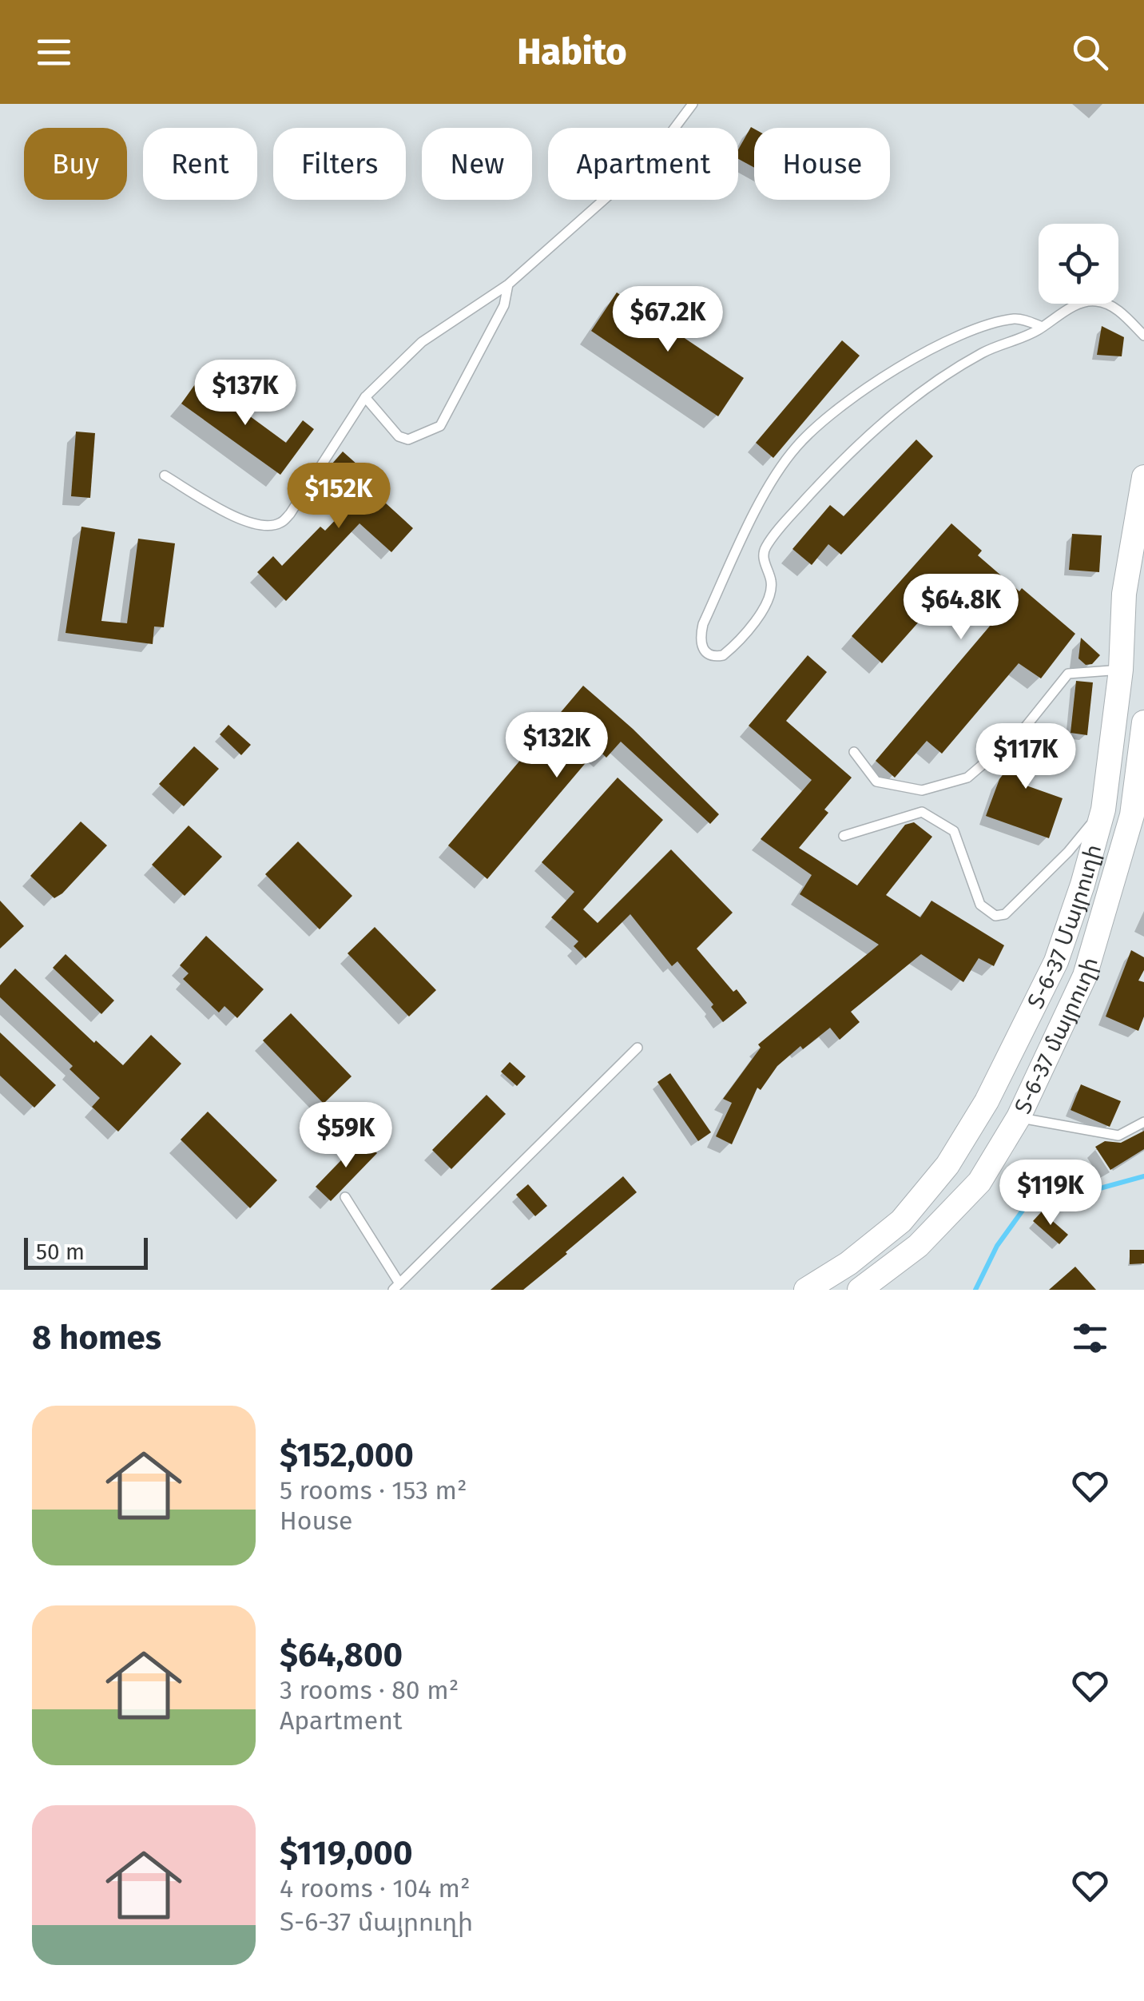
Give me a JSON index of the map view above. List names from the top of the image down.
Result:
{
  "streets": {
    "main road": ["Տ-6-37 Մայրուղի", "Տ-6-37 մայրուղի"]
  },
  "scale_bar": "50 m",
  "page": {
    "header": "Habito",
    "chip": [
      "Buy",
      "Rent",
      "Filters",
      "New",
      "Apartment",
      "House"
    ],
    "price": [
      "$67.2K",
      "$137K",
      "$152K",
      "$64.8K",
      "$132K",
      "$117K",
      "$59K",
      "$119K"
    ],
    "scale": "50 m",
    "heading": "8 homes",
    "list": [
      {
        "name": "$152,000",
        "note": "5 rooms · 153 m² · House"
      },
      {
        "name": "$64,800",
        "note": "3 rooms · 80 m² · Apartment"
      },
      {
        "name": "$119,000",
        "note": "4 rooms · 104 m² · Տ-6-37 մայրուղի"
      }
    ]
  }
}
